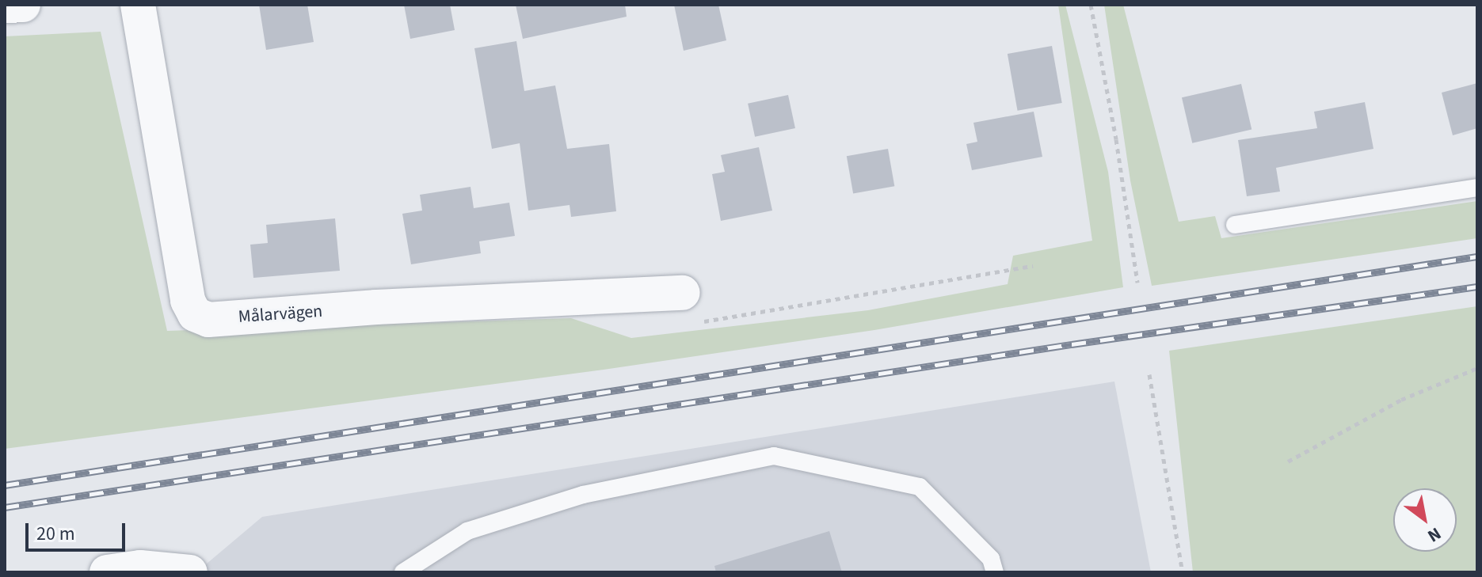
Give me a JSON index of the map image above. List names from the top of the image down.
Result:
{
  "streets": {
    "street": ["Målarvägen"]
  },
  "scale_bar": "20 m",
  "north": "bottom right"
}
